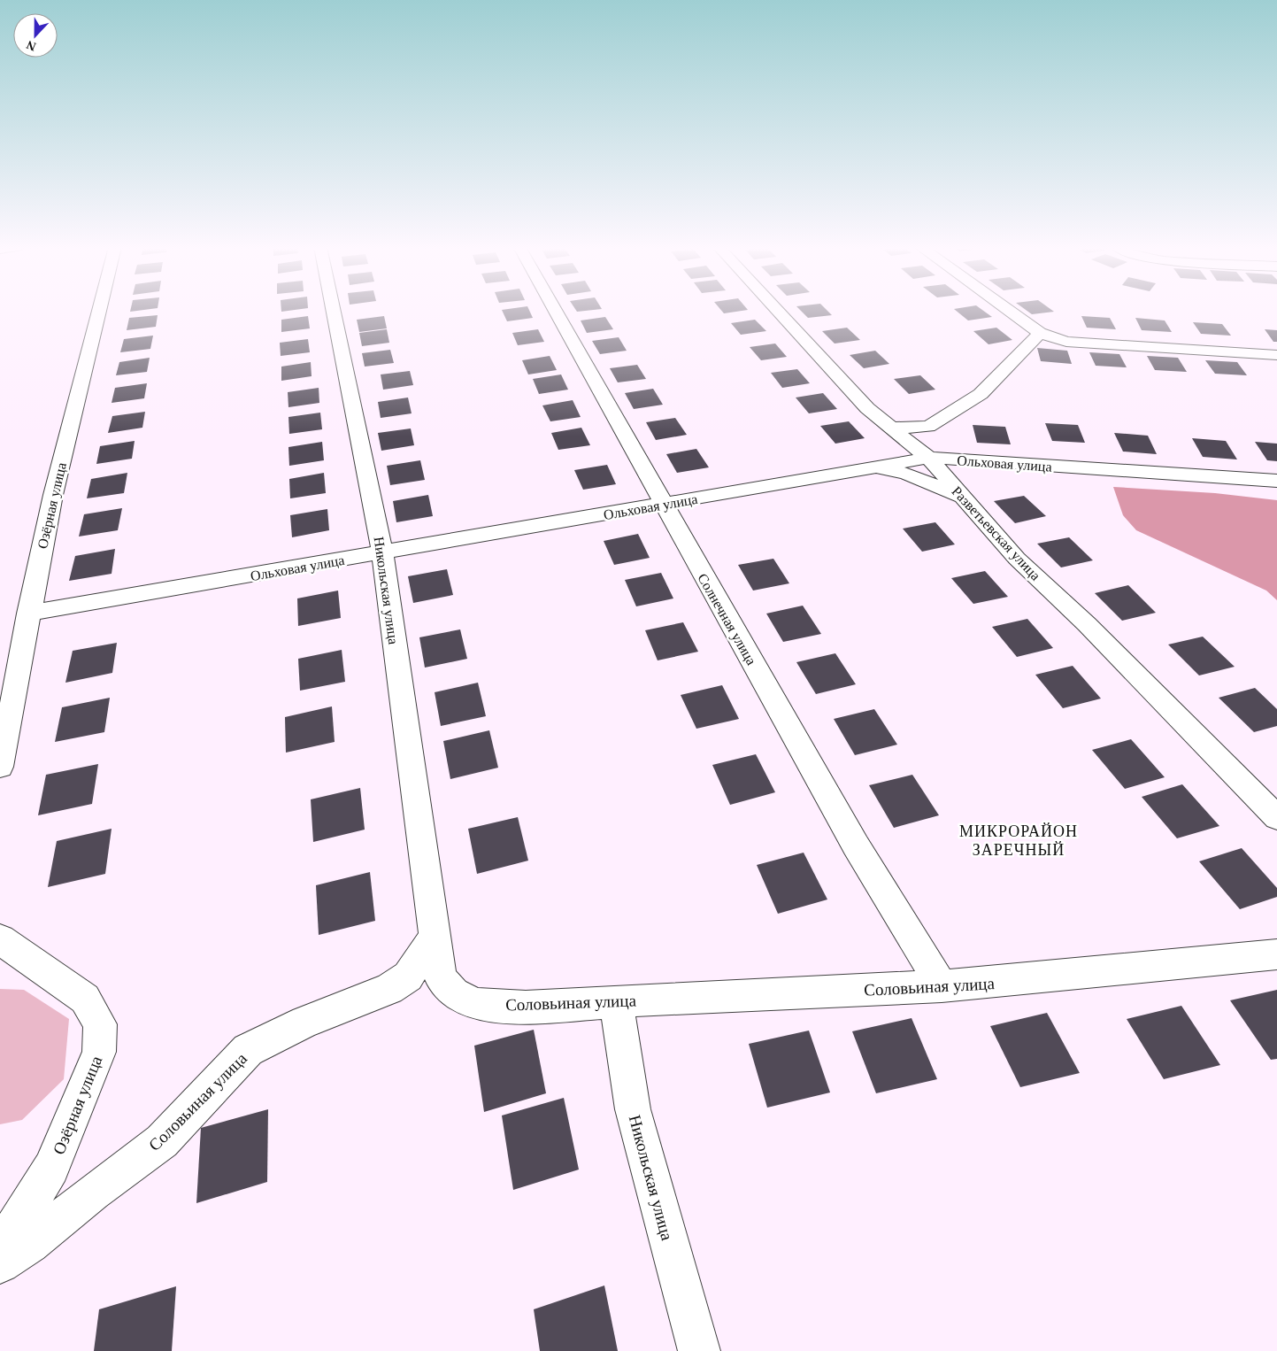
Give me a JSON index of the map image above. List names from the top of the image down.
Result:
{
  "streets": {
    "street": [
      "Ольховая улица",
      "Озёрная улица",
      "Разветьевская улица",
      "Никольская улица",
      "Солнечная улица",
      "Соловьиная улица"
    ]
  },
  "crossings": [
    ["Ольховая улица", "Озёрная улица"],
    ["Ольховая улица", "Разветьевская улица"],
    ["Ольховая улица", "Никольская улица"],
    ["Ольховая улица", "Солнечная улица"],
    ["Никольская улица", "Соловьиная улица"],
    ["Солнечная улица", "Соловьиная улица"]
  ],
  "districts": ["МИКРОРАЙОН ЗАРЕЧНЫЙ"],
  "north": "bottom"
}
